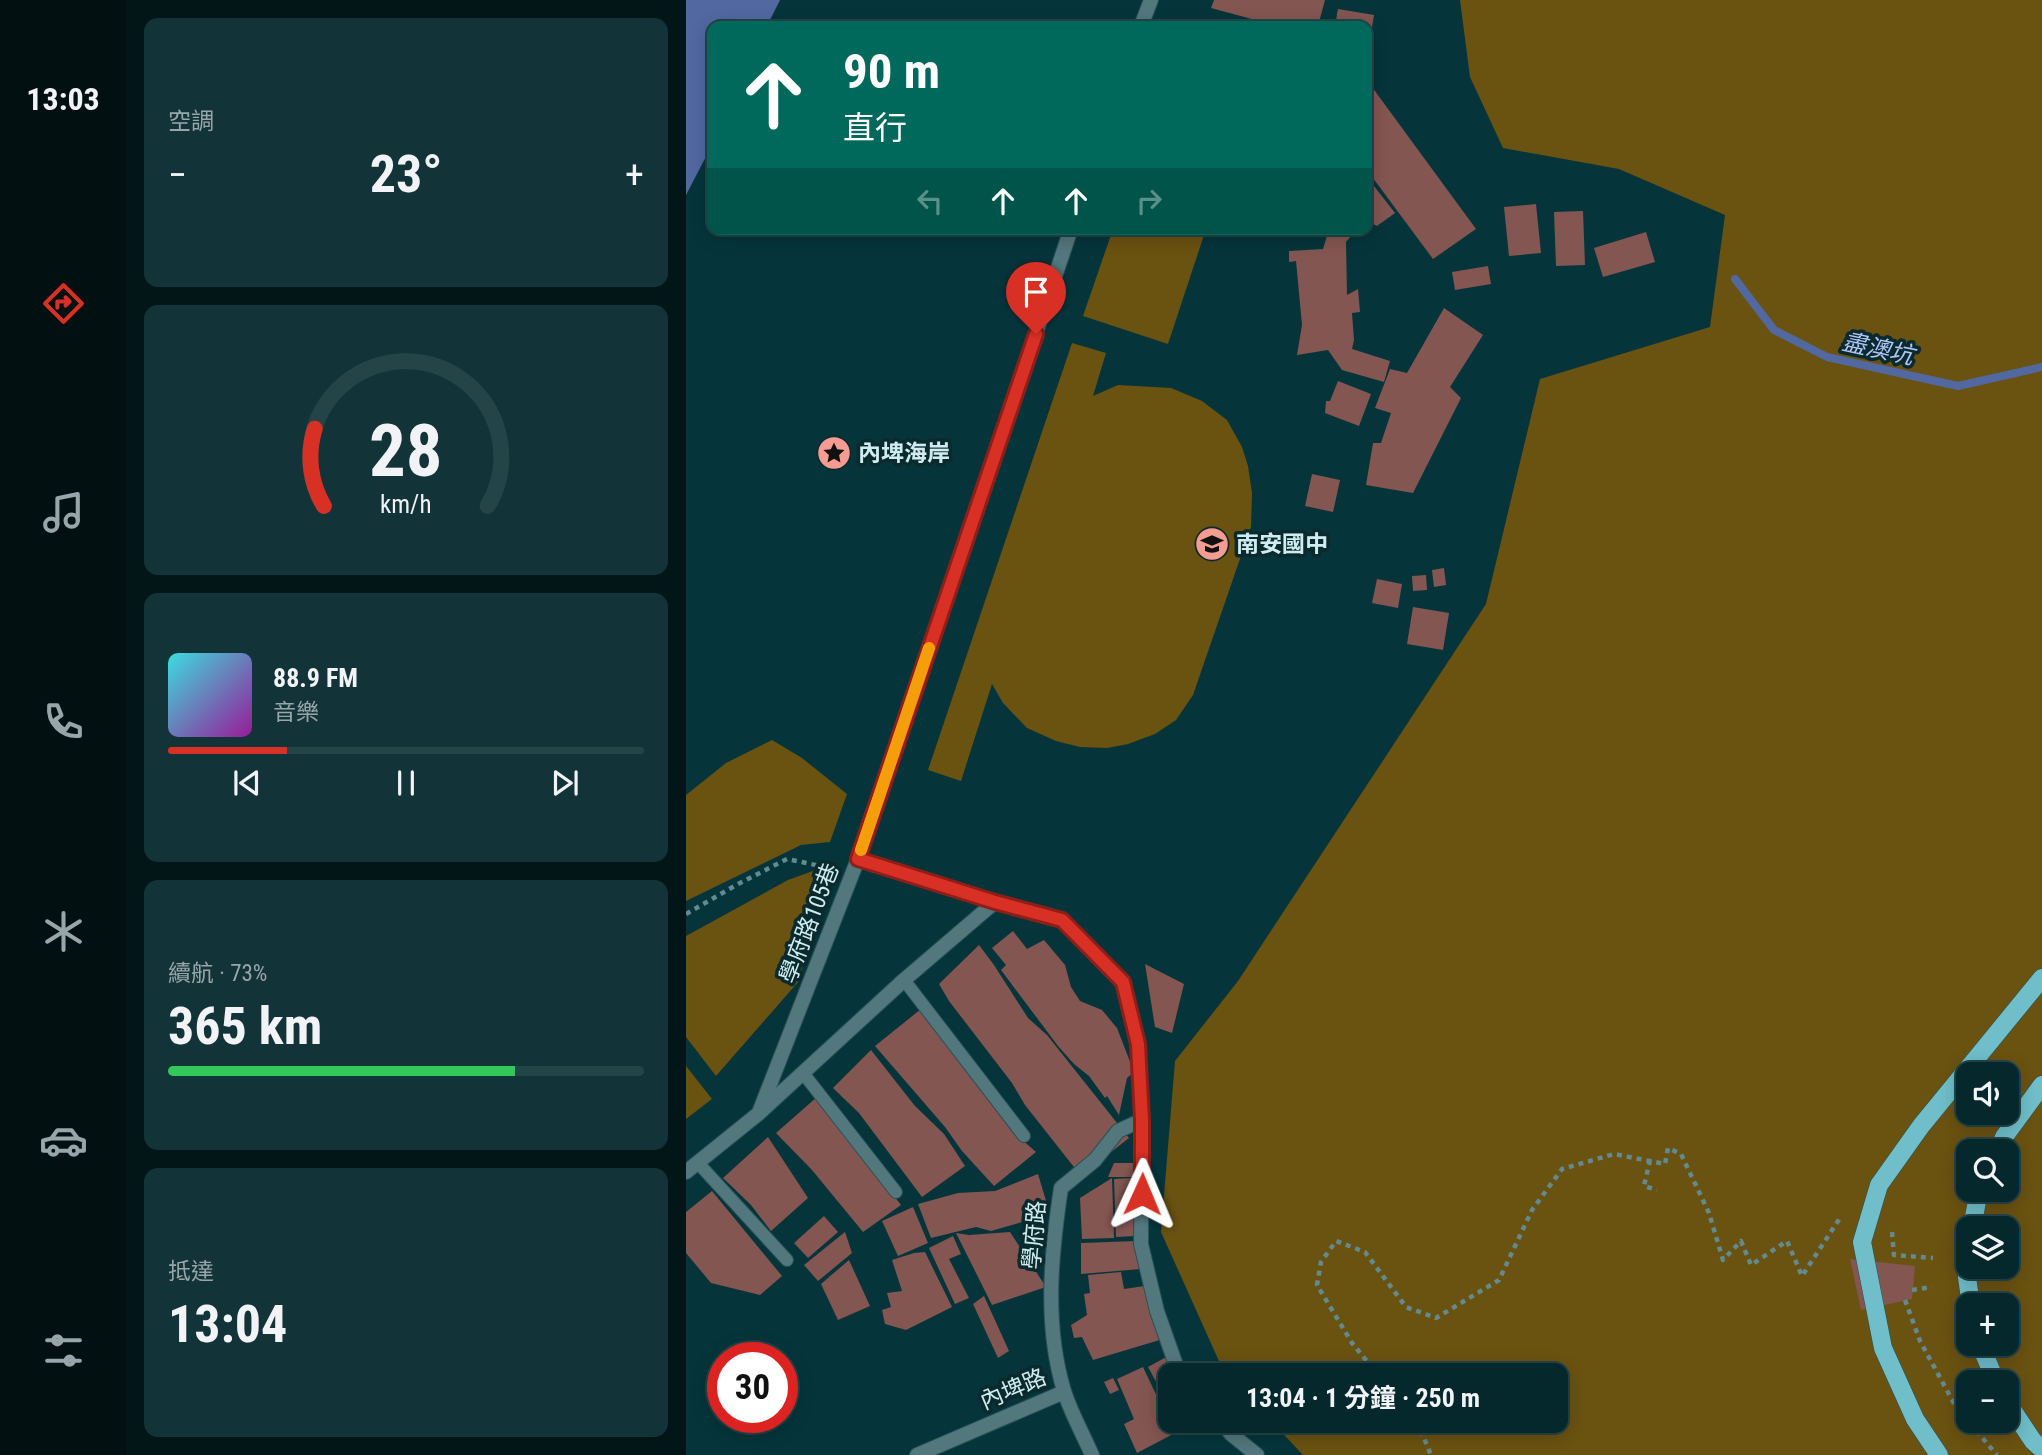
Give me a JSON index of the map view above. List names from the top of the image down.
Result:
{
  "streets": {
    "street": ["學府路105巷", "學府路", "內埤路"]
  },
  "crossings": [
    ["學府路", "內埤路"]
  ],
  "water": ["盡澳坑"],
  "places": {
    "place": ["內埤海岸"],
    "school or university": ["南安國中"]
  },
  "page": {
    "tabs": "13:03",
    "tile": [
      "空調",
      ["續航 · 73%", "365 km"],
      ["抵達", "13:04"]
    ],
    "turn": ["90 m", "直行"],
    "heat": ["−", "23°", "+"],
    "song": ["88.9 FM", "音樂"],
    "map_buttons": ["+", "−"],
    "limit": "30",
    "trip": "13:04 · 1 分鐘 · 250 m",
    "gauge": ["28", "km/h"]
  }
}
